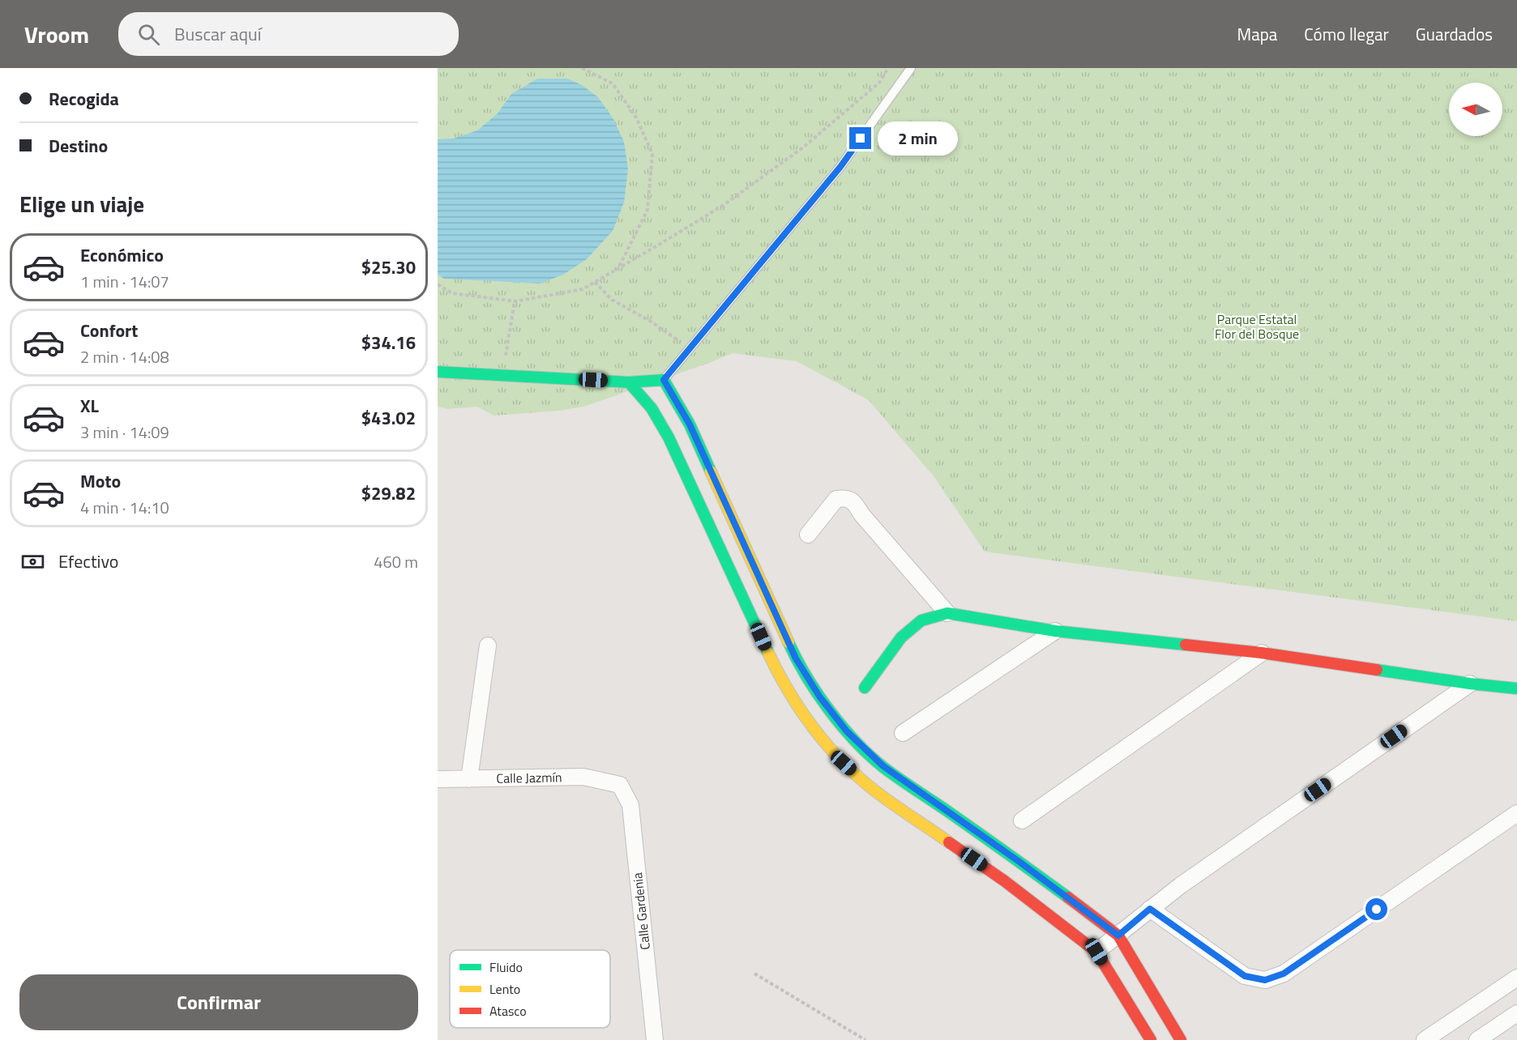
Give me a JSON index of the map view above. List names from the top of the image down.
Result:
{
  "streets": {
    "street": ["Calle Jazmín", "Calle Gardenia"]
  },
  "crossings": [
    ["Calle Jazmín", "Calle Gardenia"]
  ],
  "parks": ["Parque Estatal Flor del Bosque"],
  "legend": ["Fluido", "Lento", "Atasco"],
  "north": "left",
  "page": {
    "header": "Vroom",
    "search": "Buscar aquí",
    "nav": ["Mapa", "Cómo llegar", "Guardados"],
    "banner": ["Recogida", "Destino"],
    "bubble": "2 min",
    "heading": "Elige un viaje",
    "list": [
      {
        "name": "Económico",
        "note": "1 min · 14:07",
        "value": "$25.30"
      },
      {
        "name": "Confort",
        "note": "2 min · 14:08",
        "value": "$34.16"
      },
      {
        "name": "XL",
        "note": "3 min · 14:09",
        "value": "$43.02"
      },
      {
        "name": "Moto",
        "note": "4 min · 14:10",
        "value": "$29.82"
      }
    ],
    "pay": ["Efectivo", "460 m"],
    "buttons": "Confirmar"
  }
}
